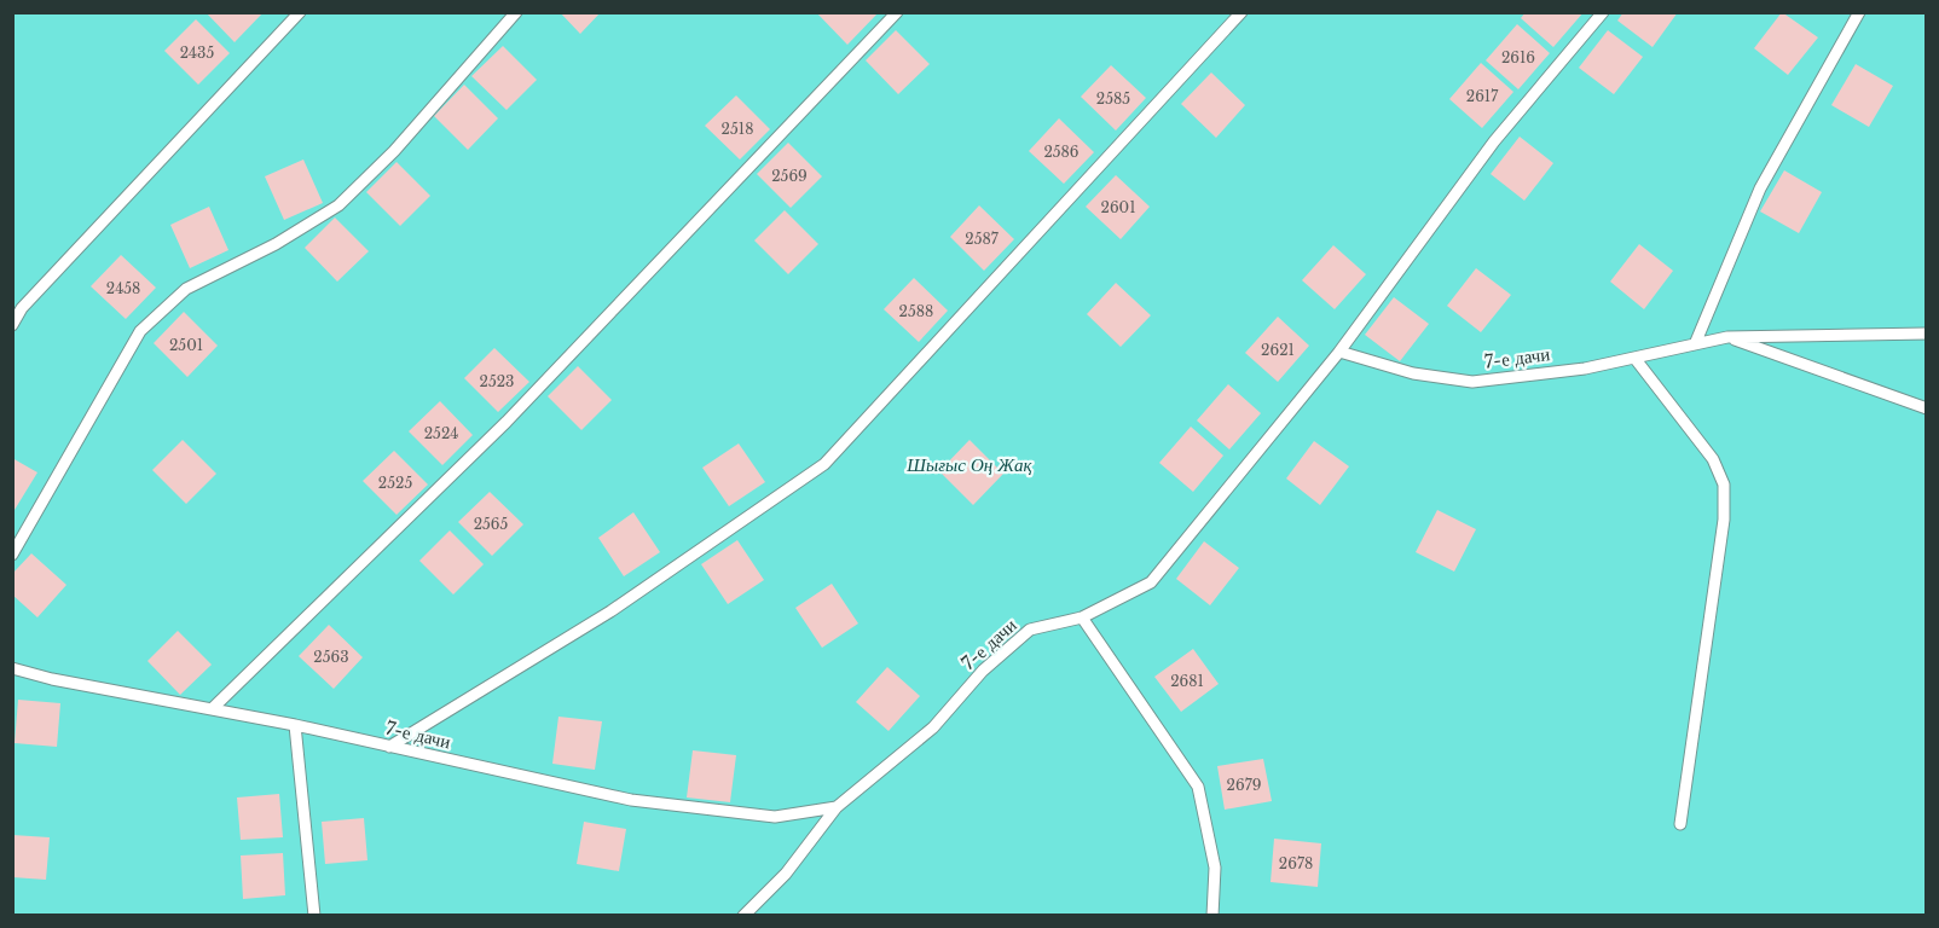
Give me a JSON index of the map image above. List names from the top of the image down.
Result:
{
  "streets": {
    "lane": ["7-е дачи"]
  },
  "parks": ["Шығыс Оң Жақ"],
  "house_numbers": [
    "2435",
    "2616",
    "2617",
    "2585",
    "2518",
    "2586",
    "2569",
    "2601",
    "2587",
    "2458",
    "2588",
    "2501",
    "2621",
    "2523",
    "2524",
    "2525",
    "2565",
    "2563",
    "2681",
    "2679",
    "2678"
  ]
}
